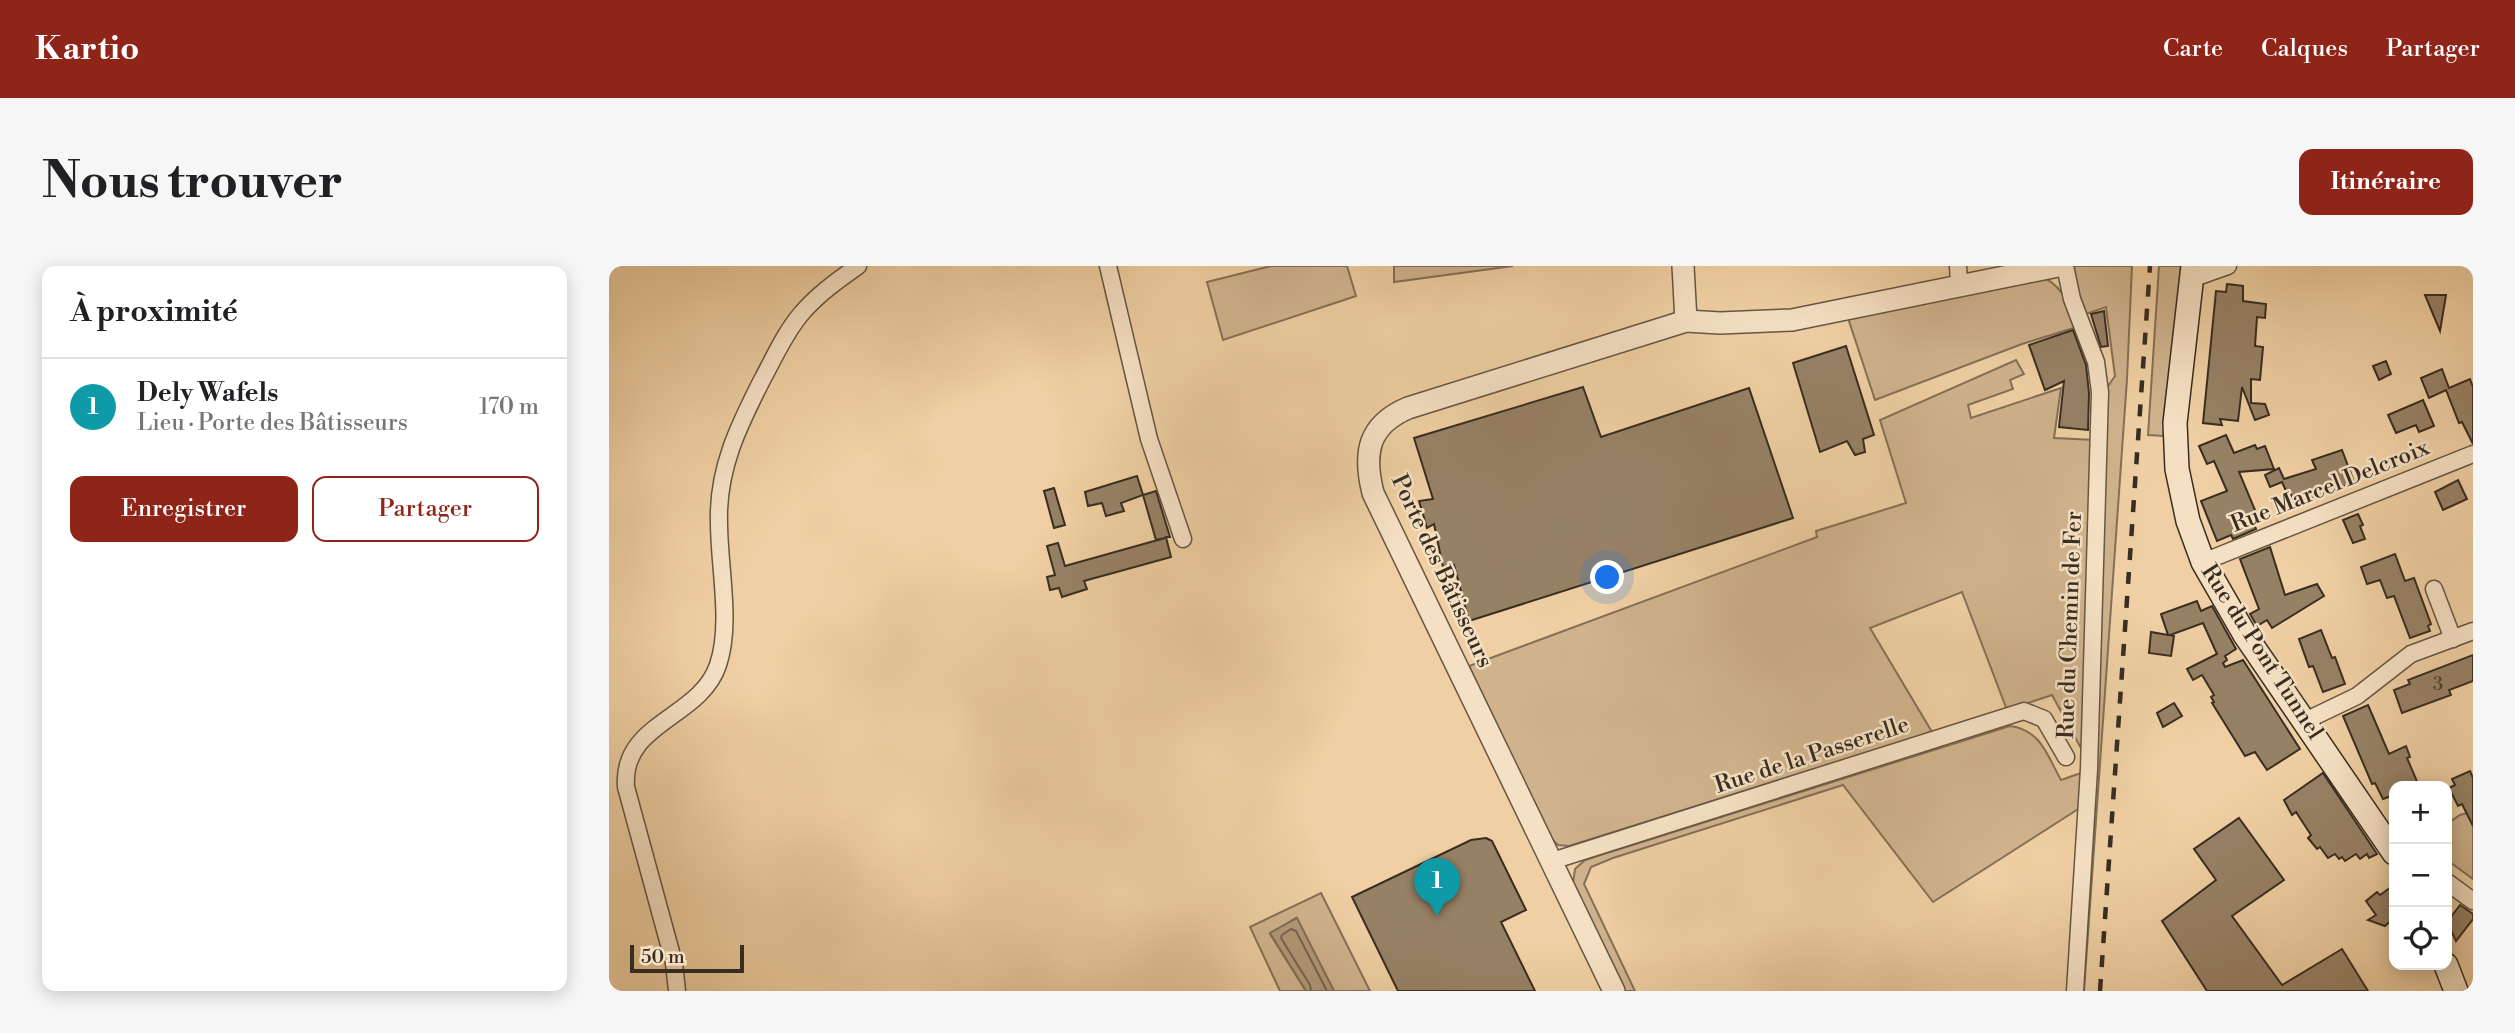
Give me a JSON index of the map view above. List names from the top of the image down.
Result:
{
  "streets": {
    "main road": ["Rue du Pont Tunnel"],
    "street": [
      "Rue Marcel Delcroix",
      "Porte des Bâtisseurs",
      "Rue du Chemin de Fer",
      "Rue de la Passerelle"
    ]
  },
  "crossings": [
    ["Rue Marcel Delcroix", "Rue du Pont Tunnel"],
    ["Porte des Bâtisseurs", "Rue de la Passerelle"]
  ],
  "house_numbers": ["3"],
  "scale_bar": "50 m",
  "page": {
    "header": "Kartio",
    "nav": ["Carte", "Calques", "Partager"],
    "buttons": [
      "Itinéraire",
      ["Enregistrer", "Partager"]
    ],
    "title": "Nous trouver",
    "heading": "À proximité",
    "list": [
      {
        "mark": "1",
        "name": "Dely Wafels",
        "note": "Lieu · Porte des Bâtisseurs",
        "value": "170 m"
      }
    ],
    "map_buttons": ["+", "−"],
    "pins": "1",
    "scale": "50 m"
  }
}
